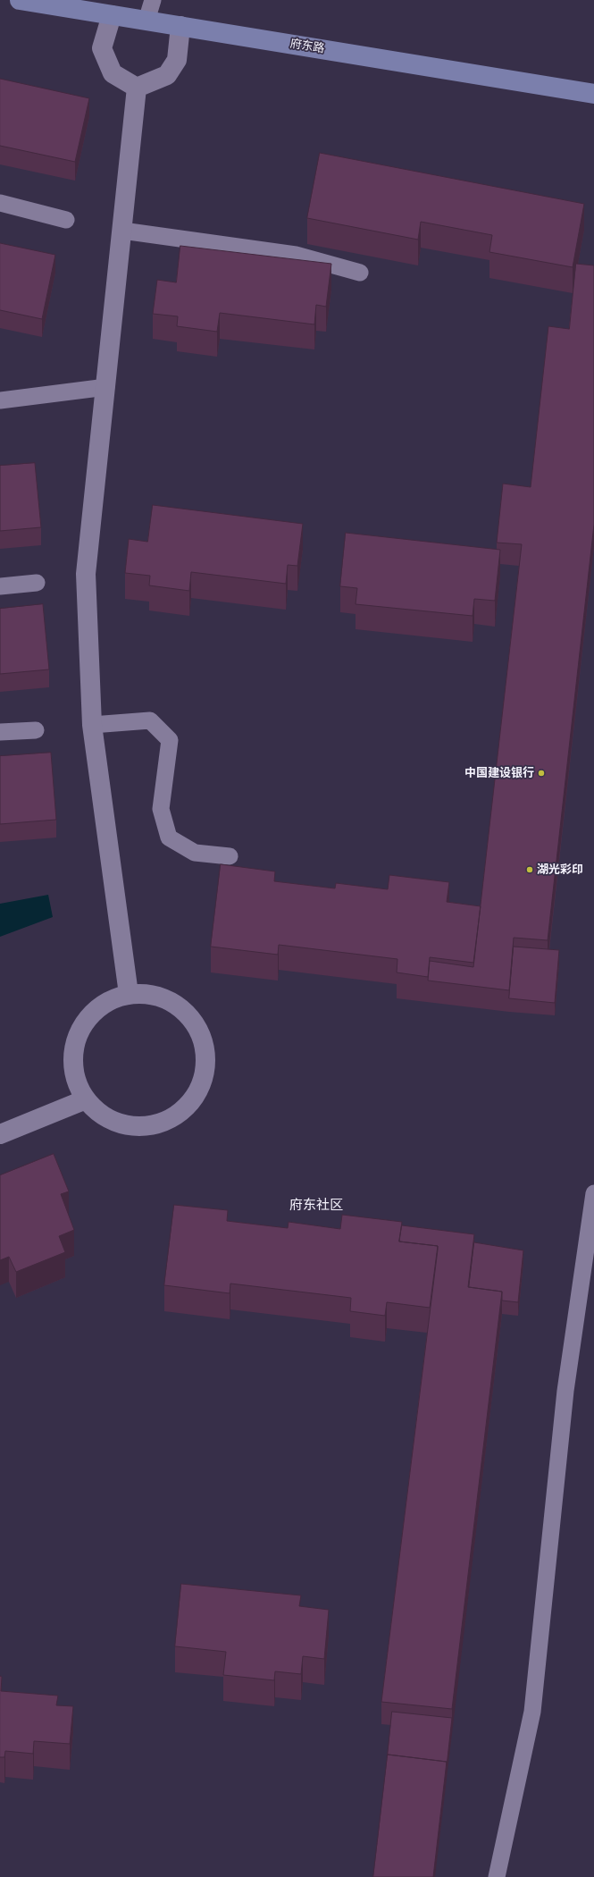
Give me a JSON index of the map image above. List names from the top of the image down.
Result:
{
  "streets": {
    "street": ["府东路"]
  },
  "districts": ["府东社区"],
  "places": ["中国建设银行", "湖光彩印"]
}
